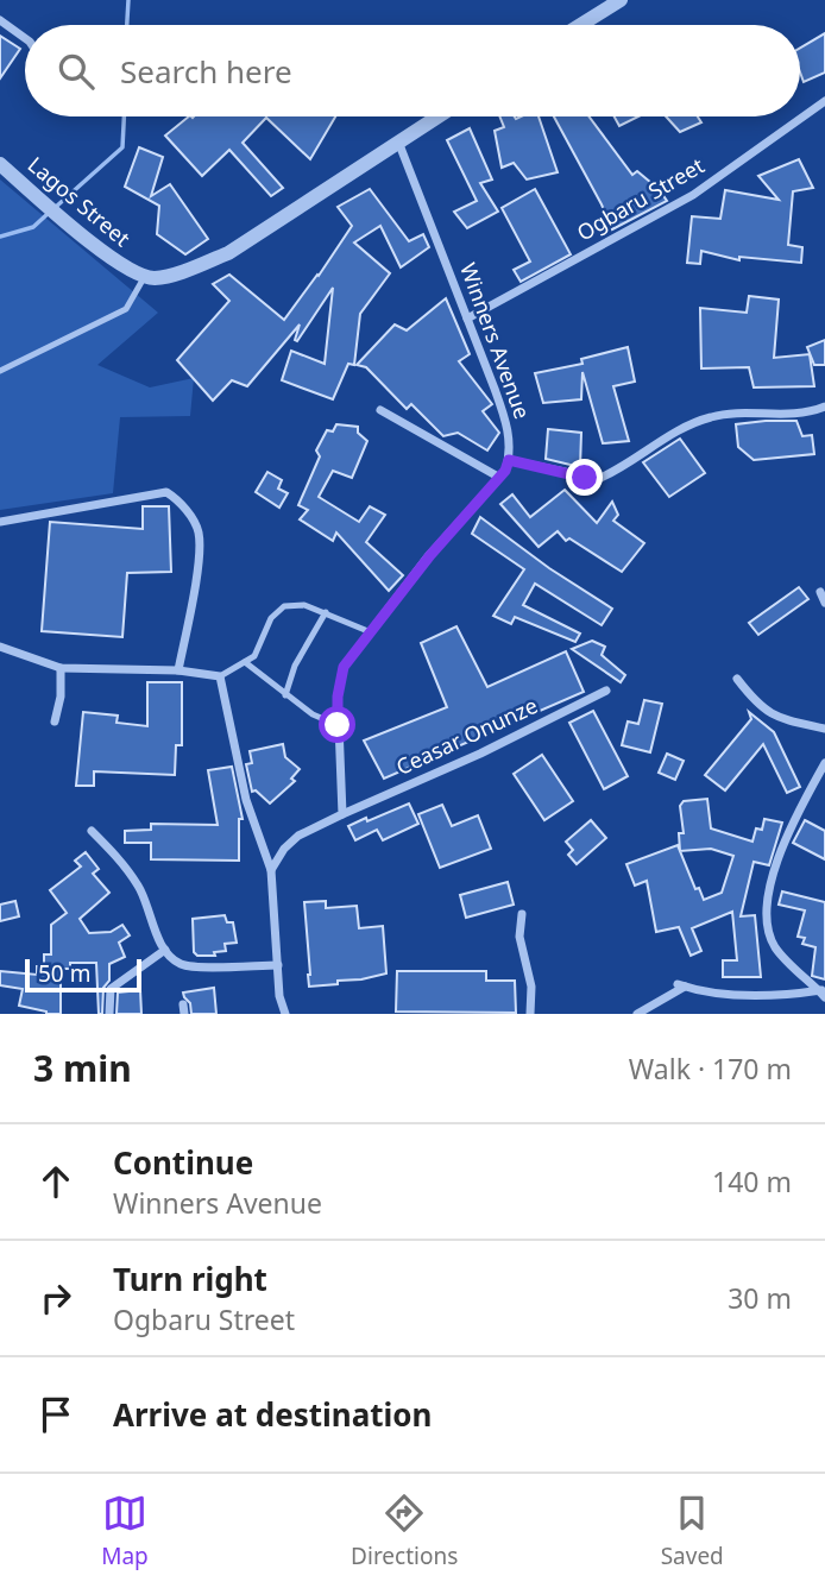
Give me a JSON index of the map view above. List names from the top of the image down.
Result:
{
  "streets": {
    "street": [
      "Ogbaru Street",
      "Lagos Street",
      "Winners Avenue",
      "Ceasar Onunze"
    ]
  },
  "crossings": [
    ["Ogbaru Street", "Winners Avenue"]
  ],
  "scale_bar": "50 m",
  "page": {
    "search": "Search here",
    "scale": "50 m",
    "heading": ["3 min", "Walk · 170 m"],
    "list": [
      ["Continue", "Winners Avenue", "140 m"],
      ["Turn right", "Ogbaru Street", "30 m"],
      "Arrive at destination"
    ],
    "nav": ["Map", "Directions", "Saved"]
  }
}
